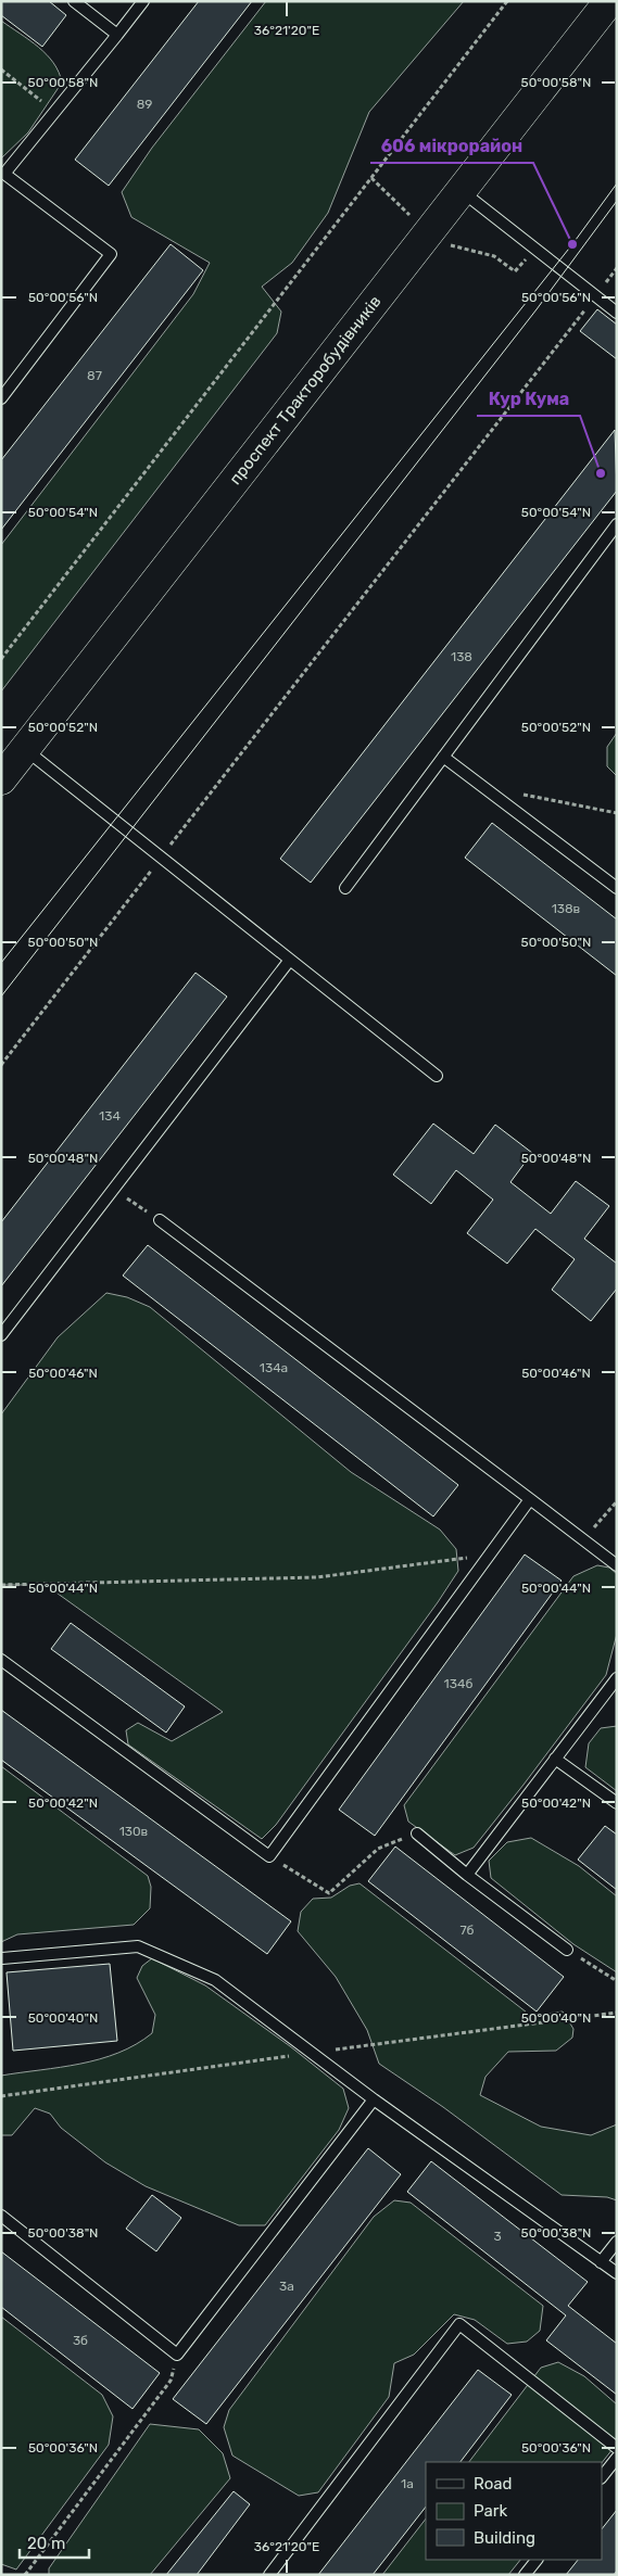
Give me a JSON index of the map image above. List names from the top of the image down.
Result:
{
  "streets": {
    "main road": ["проспект Тракторобудівників"]
  },
  "places": ["606 мікрорайон", "Кур Кума"],
  "house_numbers": [
    "89",
    "87",
    "138",
    "138в",
    "134",
    "134а",
    "134б",
    "130в",
    "7б",
    "3",
    "3а",
    "3б",
    "1а"
  ],
  "legend": ["Road", "Park", "Building"],
  "scale_bar": "20 m",
  "coordinates": [
    "36°21'20\"E",
    "50°00'58\"N",
    "50°00'56\"N",
    "50°00'54\"N",
    "50°00'52\"N",
    "50°00'50\"N",
    "50°00'48\"N",
    "50°00'46\"N",
    "50°00'44\"N",
    "50°00'42\"N",
    "50°00'40\"N",
    "50°00'38\"N",
    "50°00'36\"N"
  ]
}
